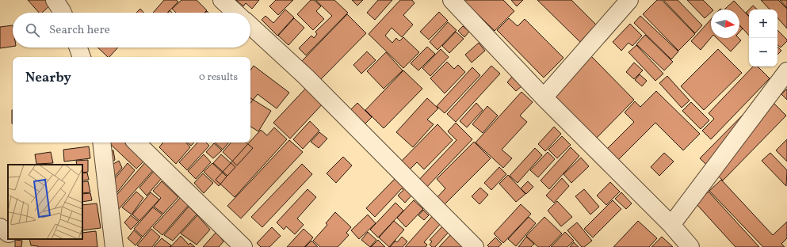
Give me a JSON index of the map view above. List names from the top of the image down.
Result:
{
  "north": "right",
  "page": {
    "map_buttons": ["+", "−"],
    "search": "Search here",
    "heading": ["Nearby", "0 results"]
  }
}
